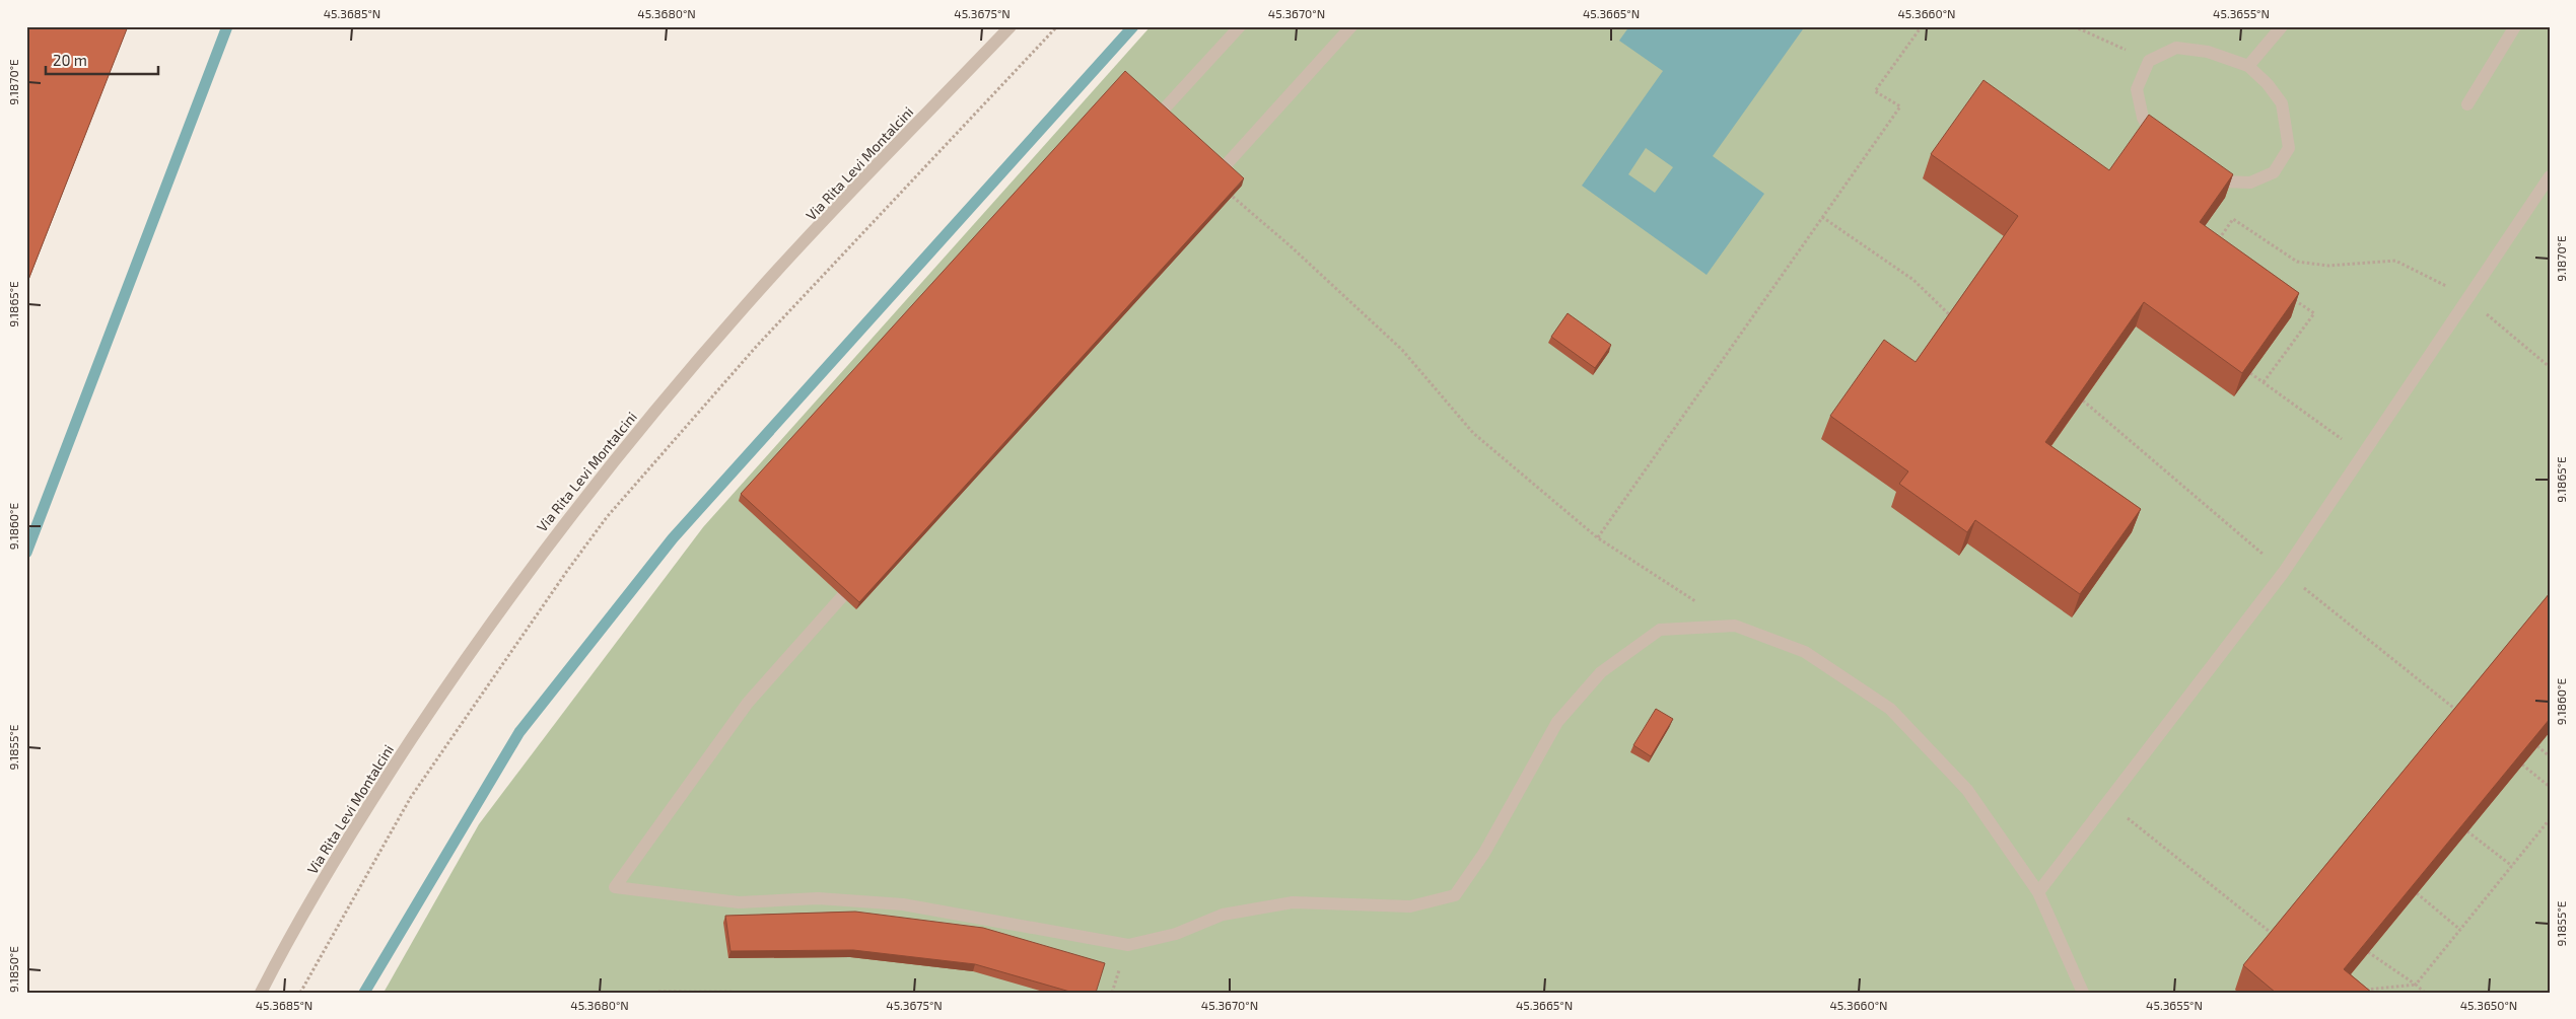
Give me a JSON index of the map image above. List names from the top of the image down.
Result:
{
  "streets": {
    "street": ["Via Rita Levi Montalcini"]
  },
  "scale_bar": "20 m",
  "coordinates": [
    "45.3685°N",
    "45.3680°N",
    "45.3675°N",
    "45.3670°N",
    "45.3665°N",
    "45.3660°N",
    "45.3655°N",
    "9.1870°E",
    "9.1865°E",
    "9.1860°E",
    "9.1855°E",
    "9.1850°E",
    "45.3650°N"
  ]
}
